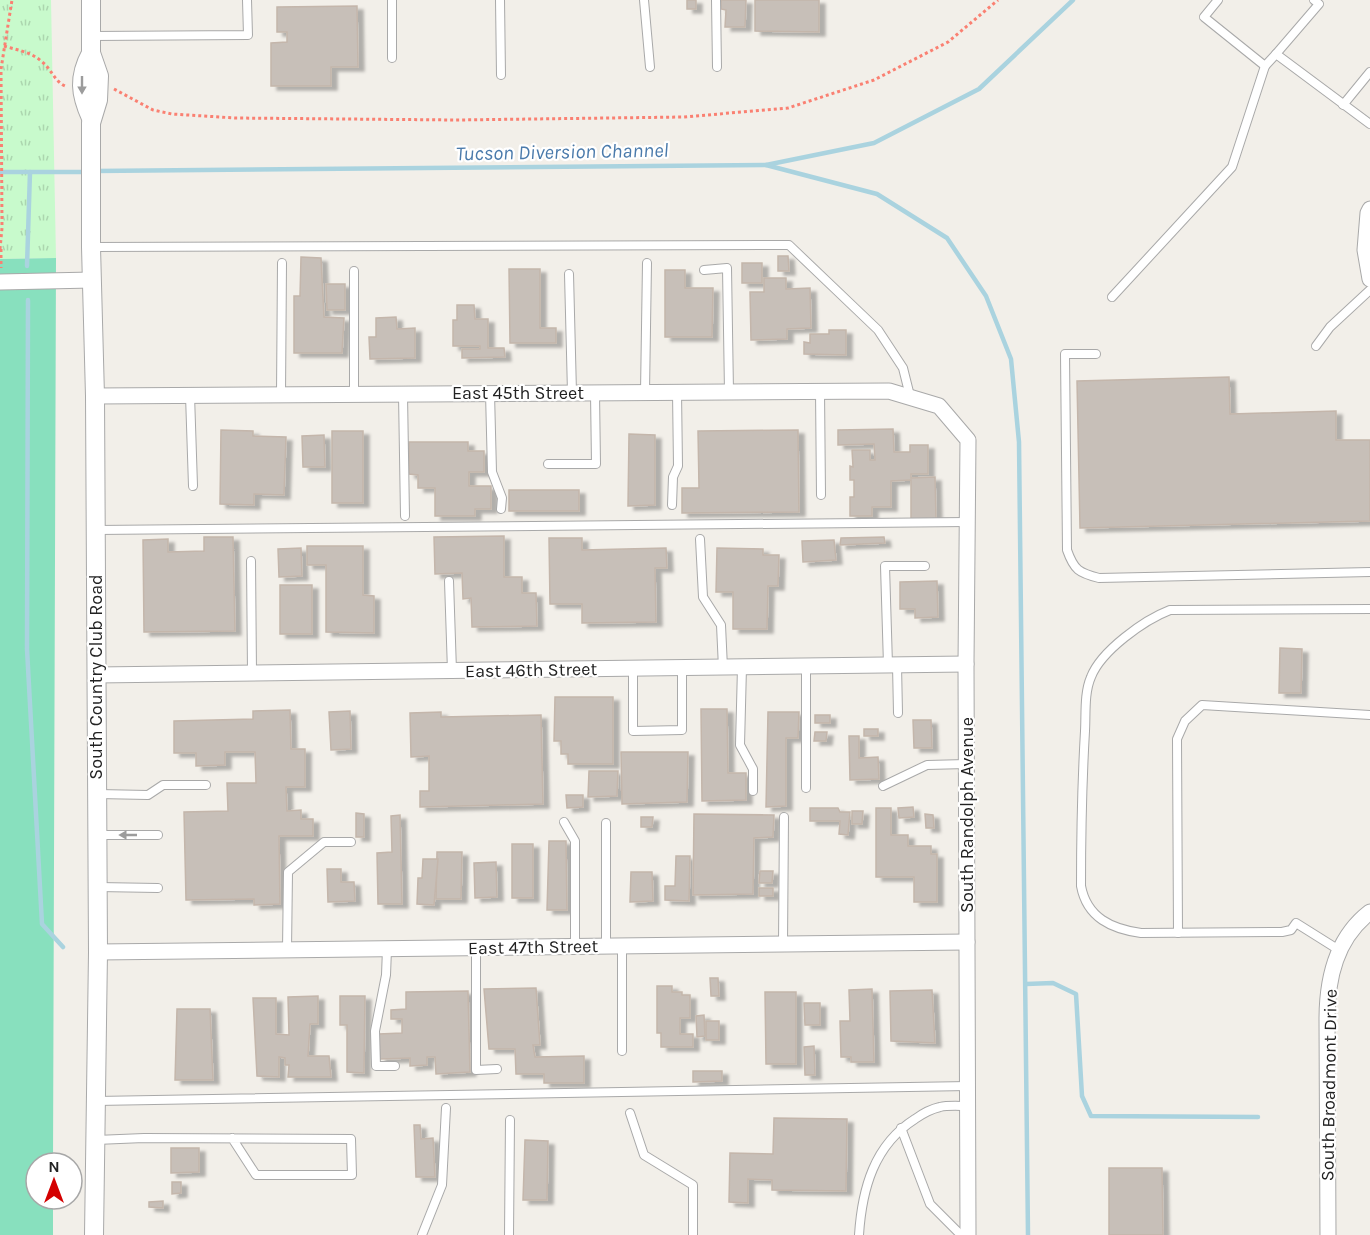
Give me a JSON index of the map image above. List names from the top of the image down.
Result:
{
  "streets": {
    "street": [
      "East 45th Street",
      "East 46th Street",
      "South Country Club Road",
      "South Randolph Avenue",
      "East 47th Street",
      "South Broadmont Drive"
    ]
  },
  "crossings": [
    ["East 45th Street", "South Country Club Road"],
    ["East 45th Street", "South Randolph Avenue"],
    ["East 46th Street", "South Country Club Road"],
    ["East 46th Street", "South Randolph Avenue"],
    ["South Country Club Road", "East 47th Street"],
    ["South Randolph Avenue", "East 47th Street"]
  ],
  "water": ["Tucson Diversion Channel"],
  "north": "top"
}
